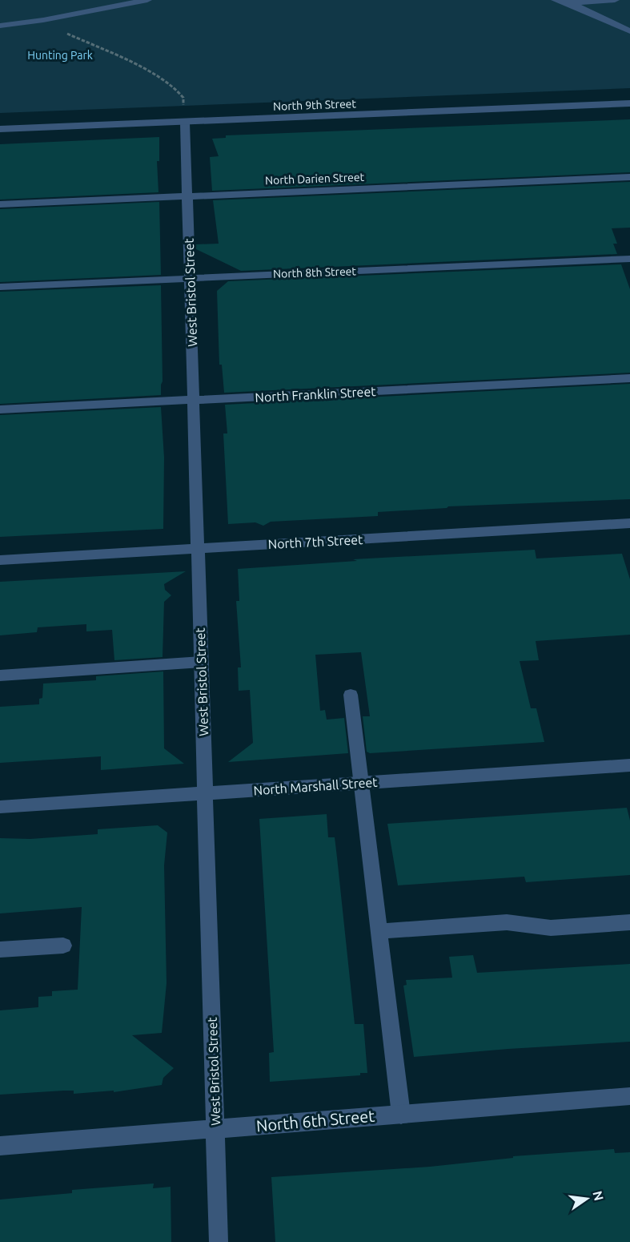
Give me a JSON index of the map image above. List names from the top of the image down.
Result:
{
  "streets": {
    "street": [
      "North 9th Street",
      "North Darien Street",
      "North 8th Street",
      "West Bristol Street",
      "North Franklin Street",
      "North 7th Street",
      "North Marshall Street",
      "North 6th Street"
    ]
  },
  "crossings": [
    ["North 9th Street", "West Bristol Street"],
    ["North Darien Street", "West Bristol Street"],
    ["North 8th Street", "West Bristol Street"],
    ["West Bristol Street", "North Franklin Street"],
    ["West Bristol Street", "North 7th Street"],
    ["West Bristol Street", "North Marshall Street"],
    ["West Bristol Street", "North 6th Street"]
  ],
  "parks": ["Hunting Park"],
  "north": "right"
}
